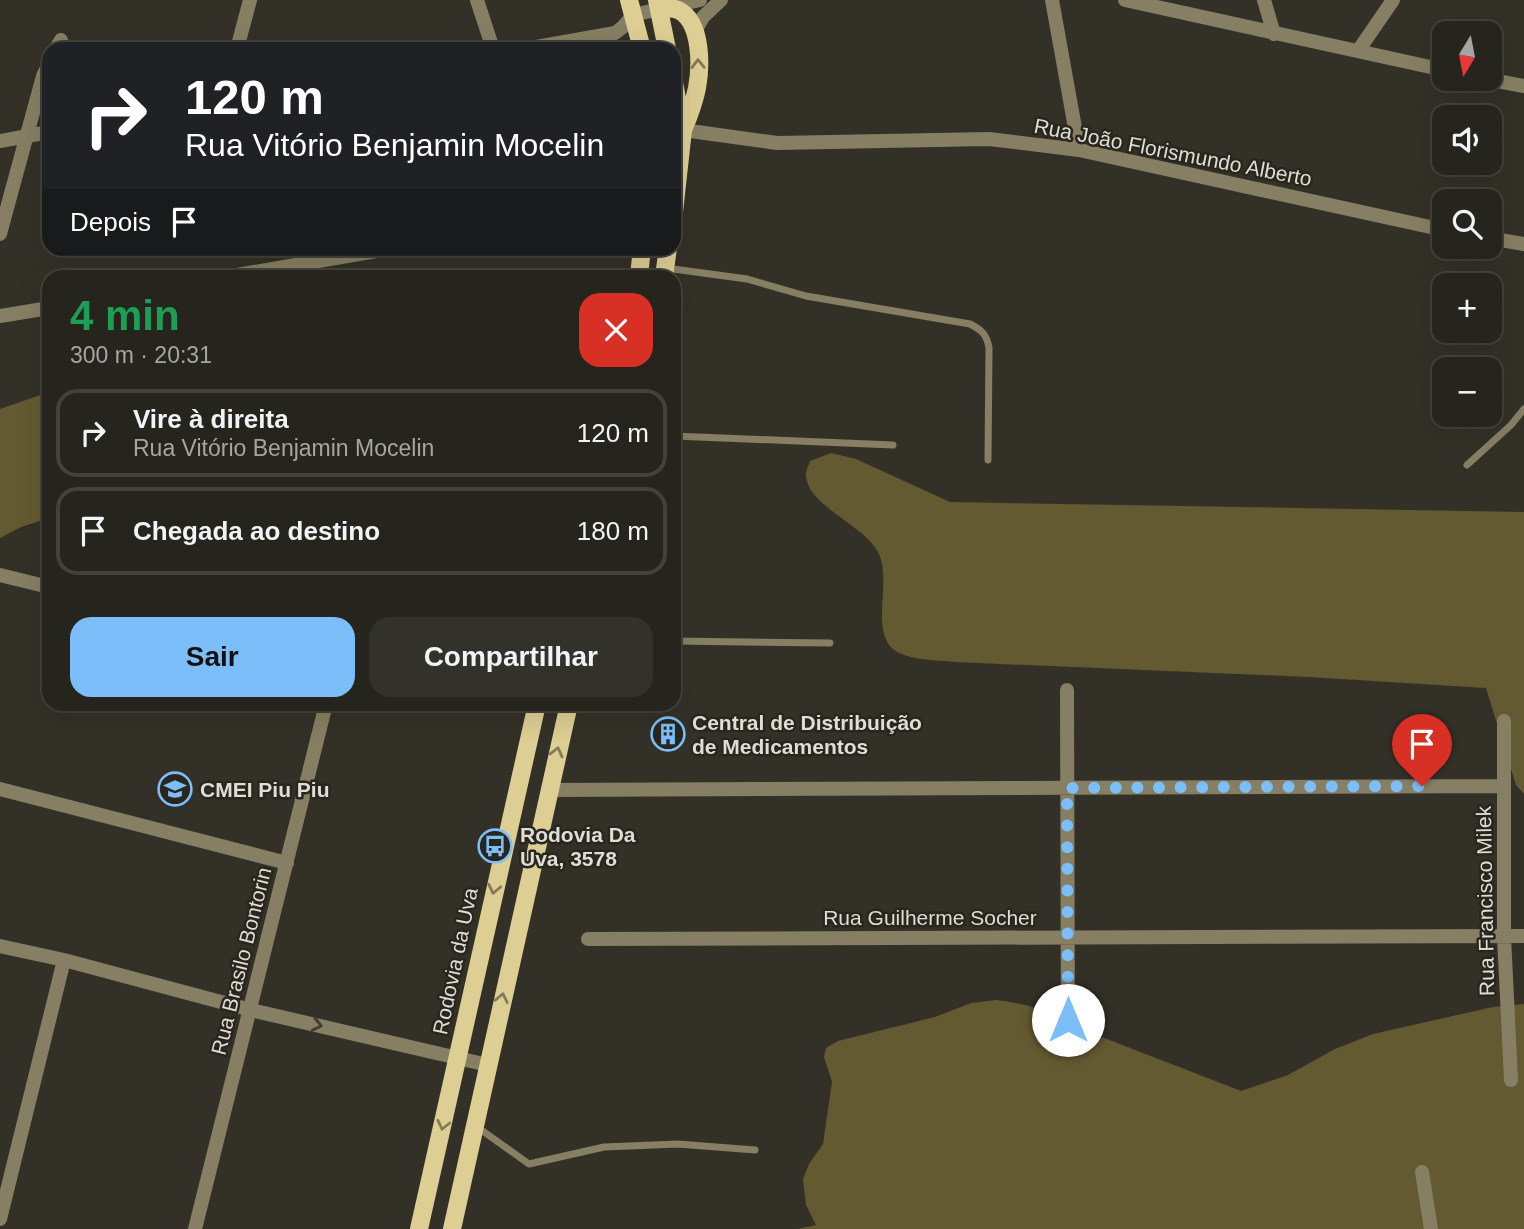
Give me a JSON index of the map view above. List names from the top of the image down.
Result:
{
  "streets": {
    "main road": ["Rodovia da Uva"],
    "street": [
      "Rua João Florismundo Alberto",
      "Rua Francisco Milek",
      "Rua Guilherme Socher",
      "Rua Brasilo Bontorin"
    ]
  },
  "crossings": [
    ["Rua Francisco Milek", "Rua Guilherme Socher"]
  ],
  "places": {
    "building": ["Central de Distribuição de Medicamentos"],
    "school or university": ["CMEI Piu Piu"],
    "bus stop": ["Rodovia Da Uva, 3578"]
  },
  "north": "bottom",
  "page": {
    "map_buttons": ["+", "−"],
    "turn": ["120 m", "Rua Vitório Benjamin Mocelin"],
    "then": "Depois",
    "heading": ["4 min", "300 m · 20:31"],
    "list": [
      {
        "name": "Vire à direita",
        "note": "Rua Vitório Benjamin Mocelin",
        "value": "120 m"
      },
      {
        "name": "Chegada ao destino",
        "value": "180 m"
      }
    ],
    "buttons": ["Sair", "Compartilhar"]
  }
}
